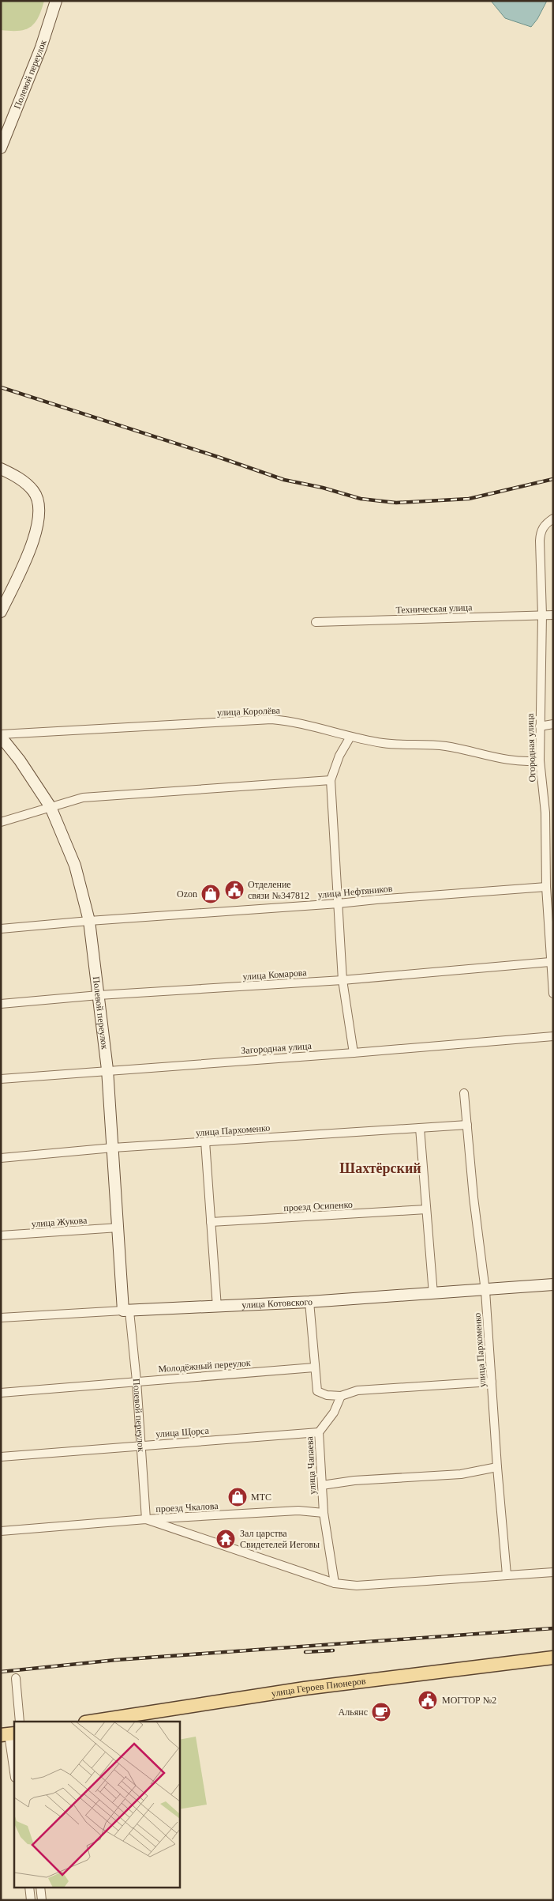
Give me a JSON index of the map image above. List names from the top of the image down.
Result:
{
  "streets": {
    "main road": ["улица Героев Пионеров"],
    "street": [
      "Полевой переулок",
      "Техническая улица",
      "улица Королёва",
      "Огородная улица",
      "улица Нефтяников",
      "улица Комарова",
      "Загородная улица",
      "улица Пархоменко",
      "проезд Осипенко",
      "улица Жукова",
      "улица Котовского",
      "Молодёжный переулок",
      "улица Щорса",
      "улица Чапаева",
      "проезд Чкалова"
    ]
  },
  "crossings": [
    ["Полевой переулок", "улица Королёва"],
    ["Полевой переулок", "улица Нефтяников"],
    ["Полевой переулок", "улица Комарова"],
    ["Полевой переулок", "Загородная улица"],
    ["Полевой переулок", "улица Пархоменко"],
    ["Полевой переулок", "улица Жукова"],
    ["Полевой переулок", "улица Котовского"],
    ["Полевой переулок", "Молодёжный переулок"],
    ["Полевой переулок", "улица Щорса"],
    ["Полевой переулок", "проезд Чкалова"],
    ["Техническая улица", "Огородная улица"],
    ["улица Королёва", "Огородная улица"],
    ["Огородная улица", "улица Нефтяников"],
    ["Огородная улица", "улица Комарова"],
    ["улица Пархоменко", "улица Котовского"],
    ["улица Щорса", "улица Чапаева"],
    ["улица Чапаева", "проезд Чкалова"]
  ],
  "districts": ["Шахтёрский"],
  "places": {
    "public building": ["Отделение связи №347812", "МОГТОР №2"],
    "shop": ["Ozon", "МТС"],
    "temple": ["Зал царства Свидетелей Иеговы"],
    "cafe": ["Альянс"]
  }
}
